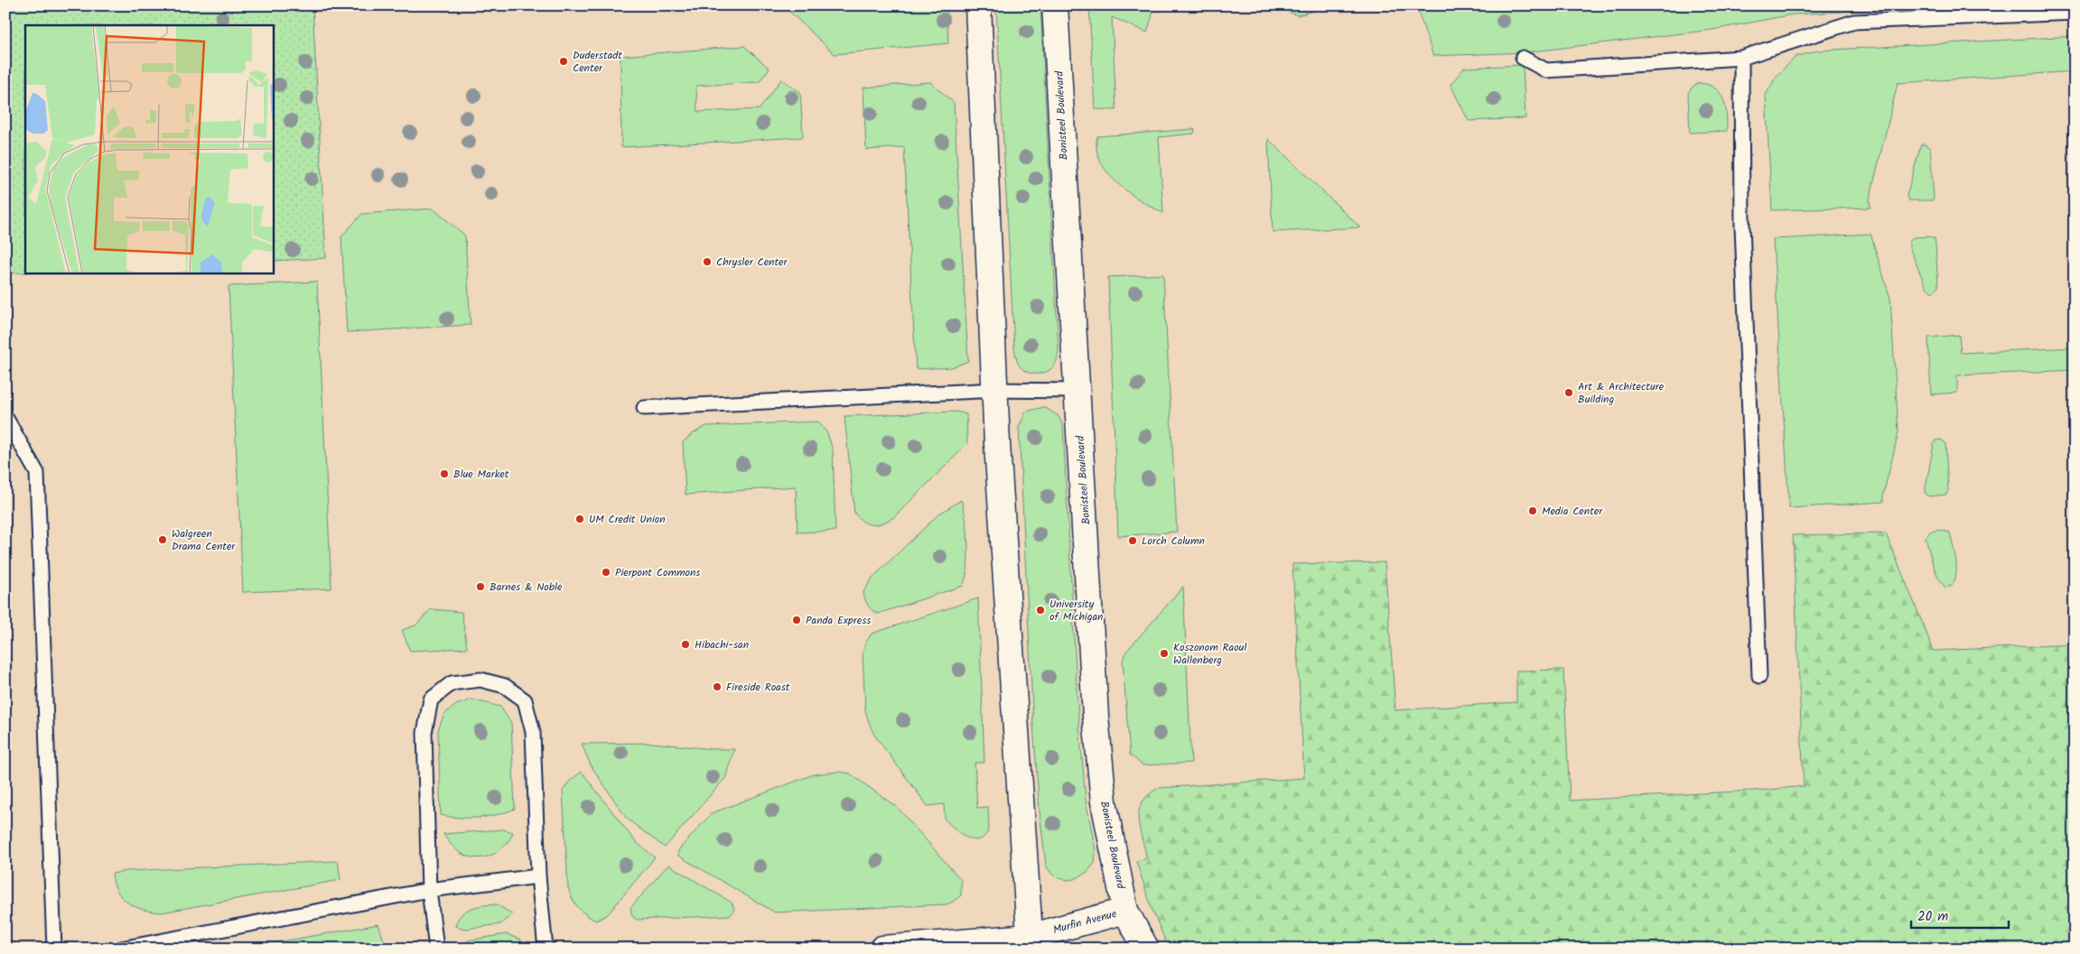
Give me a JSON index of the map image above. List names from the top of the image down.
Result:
{
  "streets": {
    "street": ["Bonisteel Boulevard", "Murfin Avenue"]
  },
  "crossings": [
    ["Bonisteel Boulevard", "Murfin Avenue"]
  ],
  "places": [
    "Duderstadt Center",
    "Chrysler Center",
    "Art & Architecture Building",
    "Blue Market",
    "Media Center",
    "UM Credit Union",
    "Walgreen Drama Center",
    "Lorch Column",
    "Pierpont Commons",
    "Barnes & Noble",
    "University of Michigan",
    "Panda Express",
    "Hibachi-san",
    "Koszonom Raoul Wallenberg",
    "Fireside Roast"
  ],
  "scale_bar": "20 m"
}
